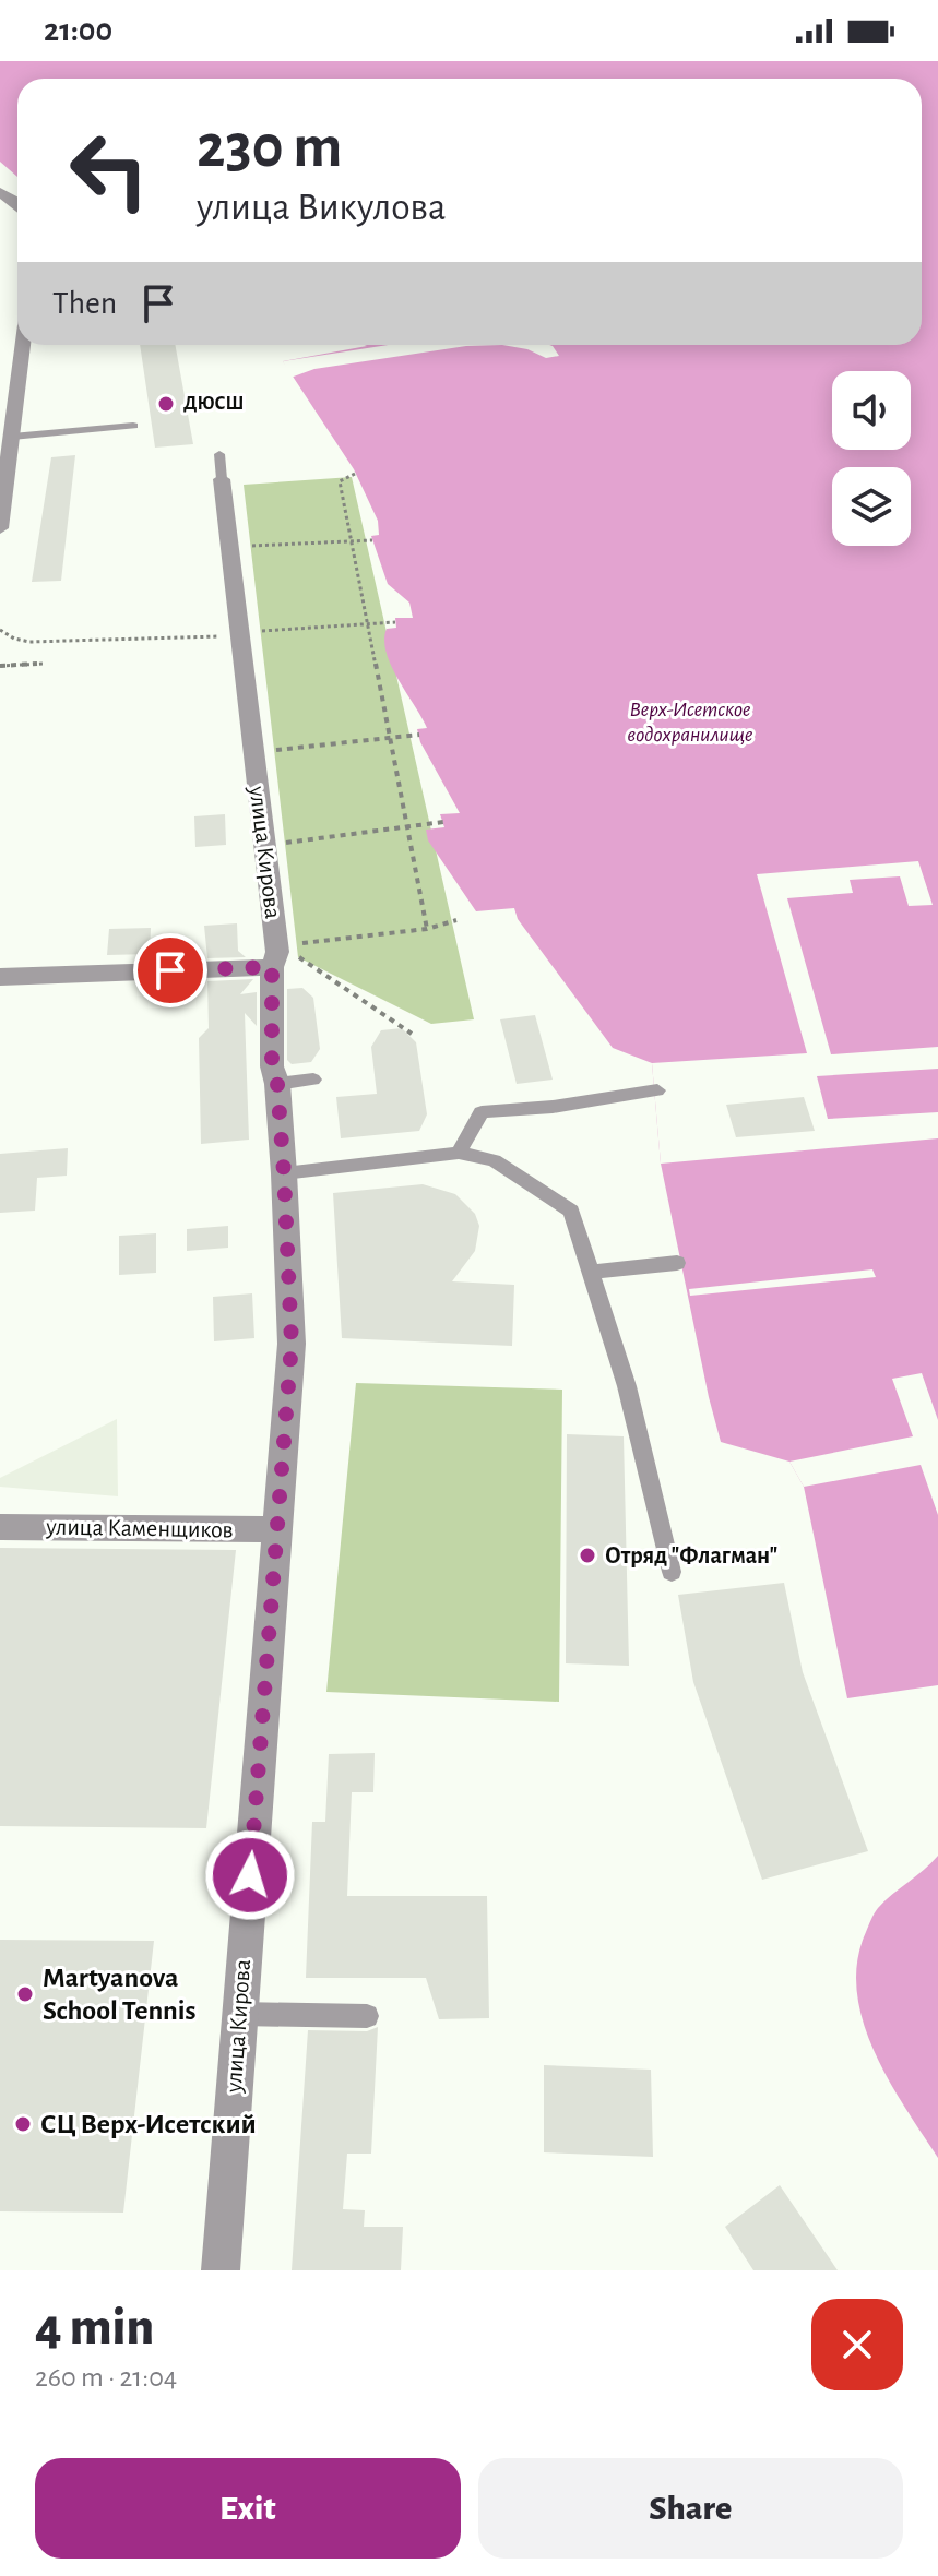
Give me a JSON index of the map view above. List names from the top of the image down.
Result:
{
  "streets": {
    "street": ["улица Кирова", "улица Каменщиков"]
  },
  "crossings": [
    ["улица Кирова", "улица Каменщиков"]
  ],
  "water": ["Верх-Исетское водохранилище"],
  "places": [
    "ДЮСШ",
    "Отряд \"Флагман\"",
    "Martyanova School Tennis",
    "СЦ Верх-Исетский"
  ],
  "page": {
    "status": "21:00",
    "turn": ["230 m", "улица Викулова"],
    "then": "Then",
    "heading": ["4 min", "260 m · 21:04"],
    "buttons": ["Exit", "Share"]
  }
}
